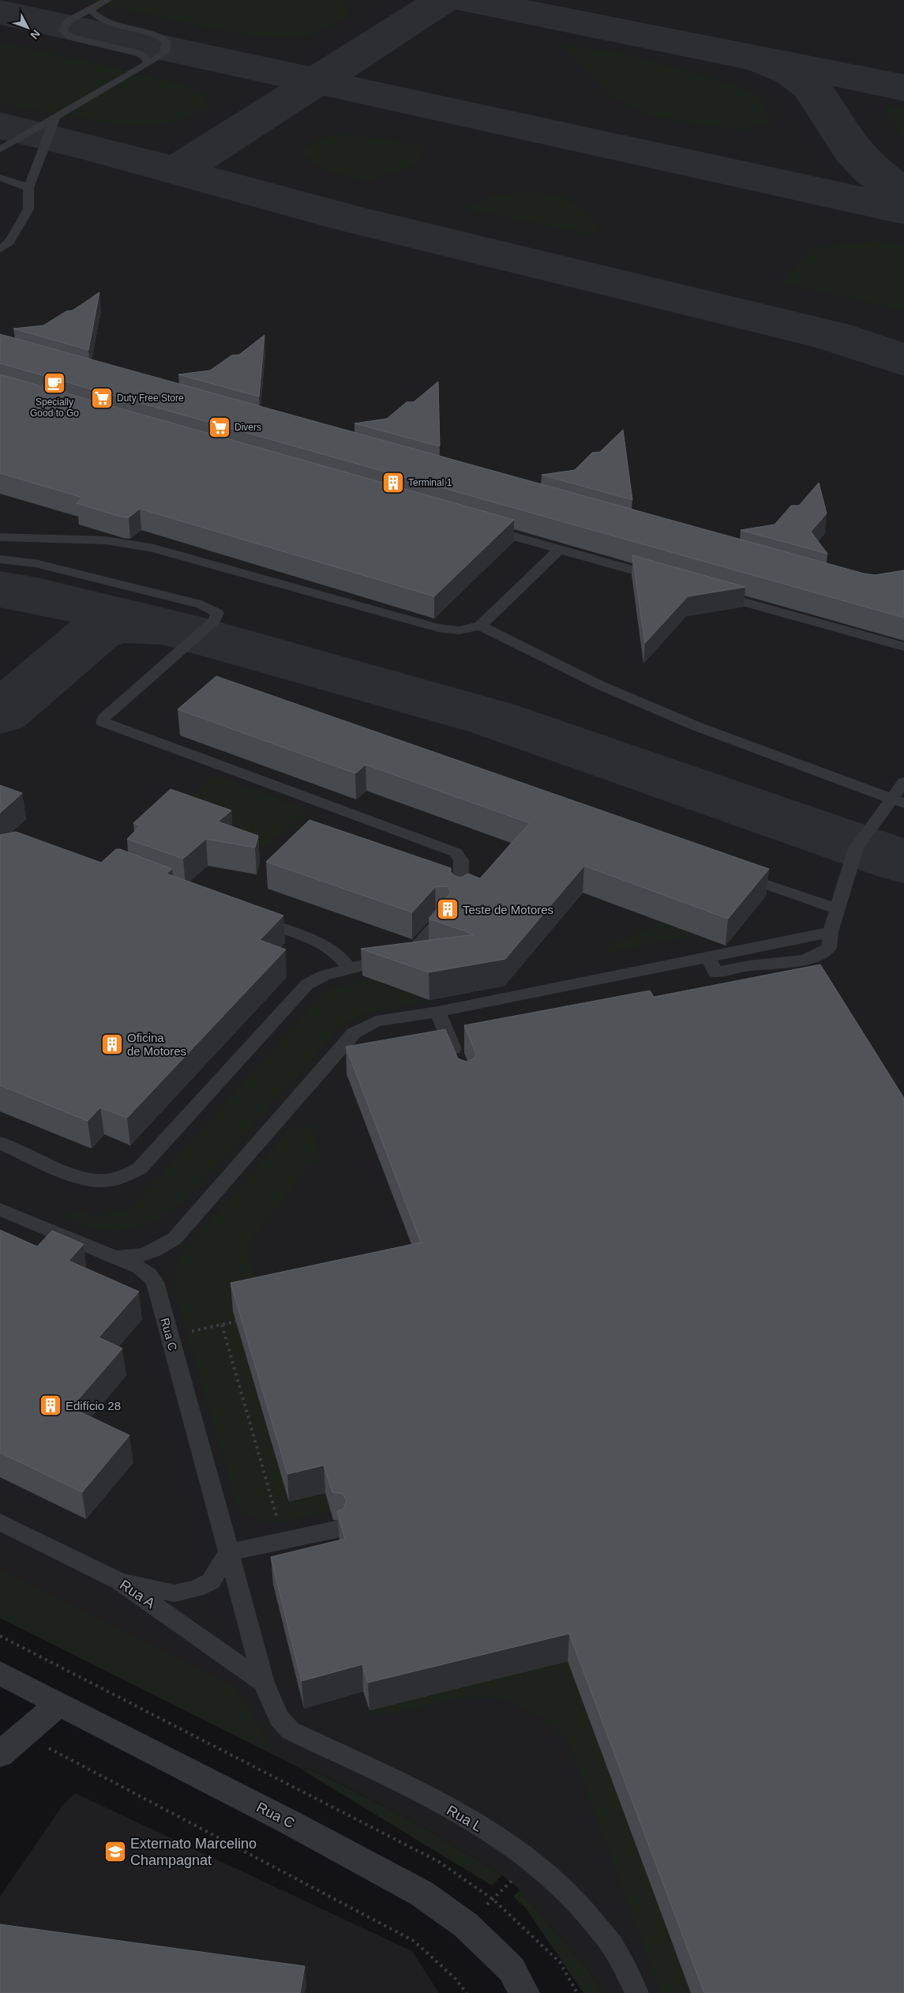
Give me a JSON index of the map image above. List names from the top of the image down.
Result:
{
  "streets": {
    "street": ["Rua C"],
    "lane": ["Rua A", "Rua L"]
  },
  "crossings": [
    ["Rua C", "Rua A"],
    ["Rua C", "Rua L"],
    ["Rua A", "Rua L"]
  ],
  "places": {
    "cafe": ["Specially Good to Go"],
    "supermarket": ["Duty Free Store", "Divers"],
    "building": [
      "Terminal 1",
      "Teste de Motores",
      "Oficina de Motores",
      "Edifício 28"
    ],
    "school or university": ["Externato Marcelino Champagnat"]
  },
  "north": "bottom right"
}
